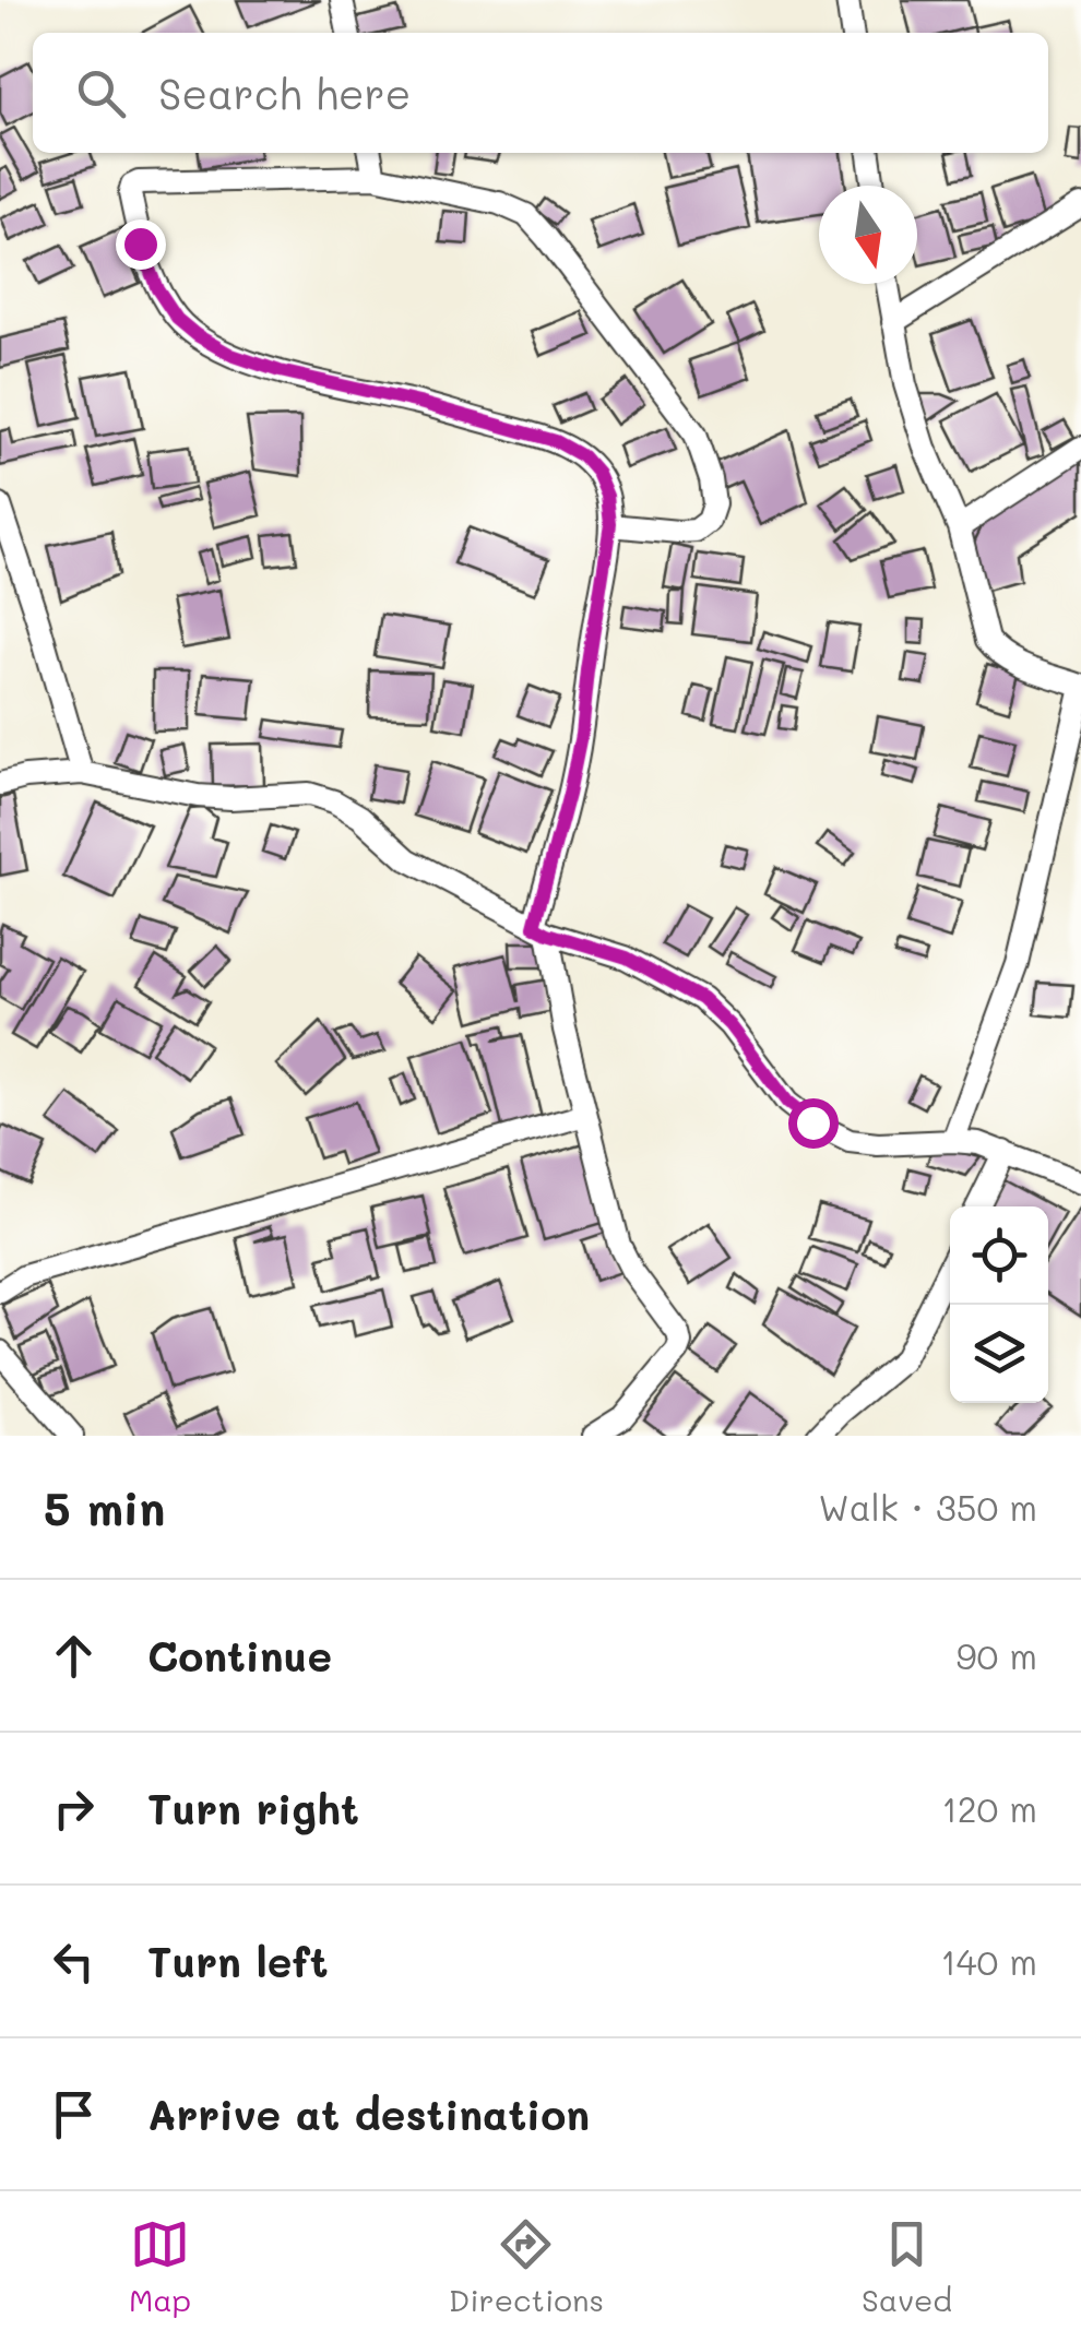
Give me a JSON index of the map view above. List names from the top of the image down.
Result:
{
  "north": "bottom",
  "page": {
    "search": "Search here",
    "heading": ["5 min", "Walk · 350 m"],
    "list": [
      ["Continue", "90 m"],
      ["Turn right", "120 m"],
      ["Turn left", "140 m"],
      "Arrive at destination"
    ],
    "nav": ["Map", "Directions", "Saved"]
  }
}
